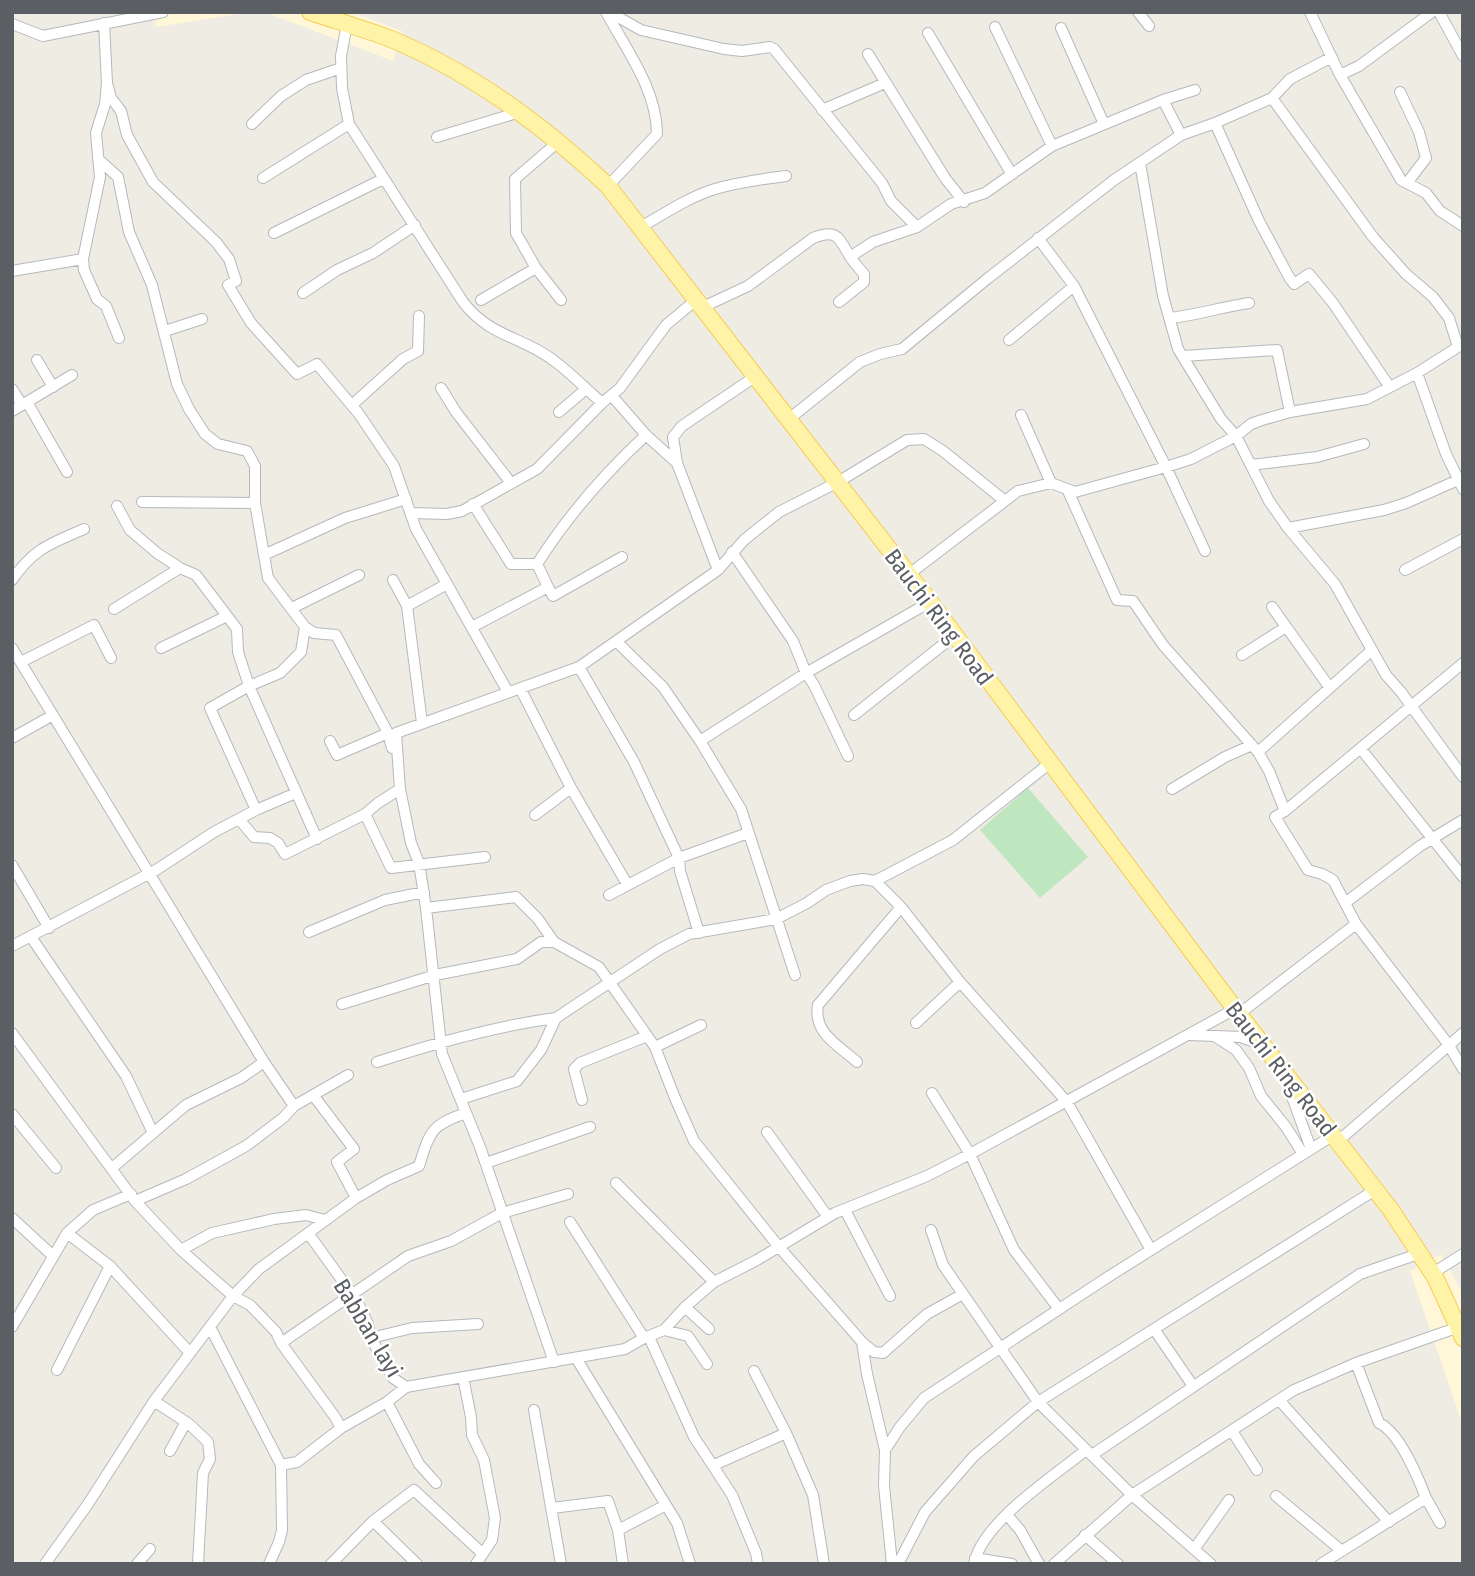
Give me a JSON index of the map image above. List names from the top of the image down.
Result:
{
  "streets": {
    "main road": ["Bauchi Ring Road"],
    "street": ["Babban layi"]
  }
}
